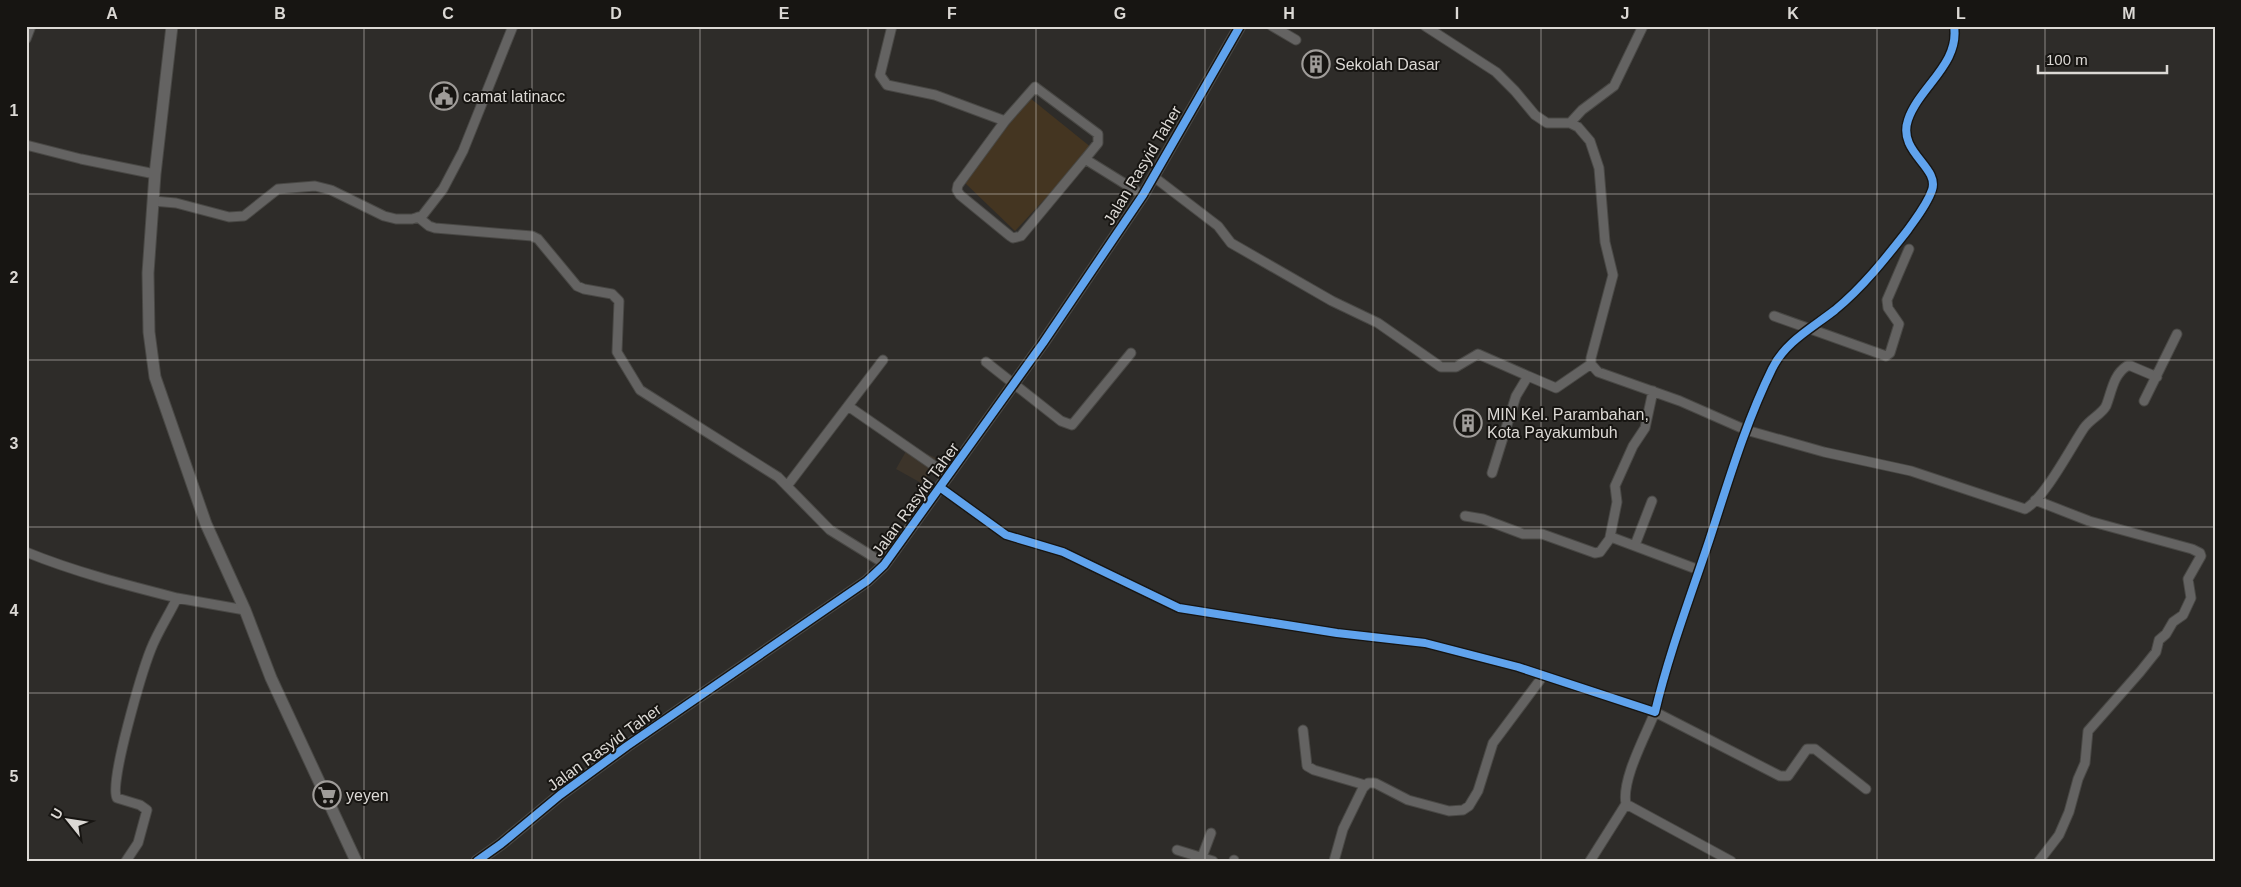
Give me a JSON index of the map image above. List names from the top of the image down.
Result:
{
  "streets": {
    "street": ["Jalan Rasyid Taher"]
  },
  "places": {
    "building": ["Sekolah Dasar", "MIN Kel. Parambahan, Kota Payakumbuh"],
    "public building": ["camat latinacc"],
    "supermarket": ["yeyen"]
  },
  "scale_bar": "100 m",
  "north": "top left",
  "grid": {
    "columns": [
      "A",
      "B",
      "C",
      "D",
      "E",
      "F",
      "G",
      "H",
      "I",
      "J",
      "K",
      "L",
      "M"
    ],
    "rows": [
      "1",
      "2",
      "3",
      "4",
      "5"
    ]
  }
}
